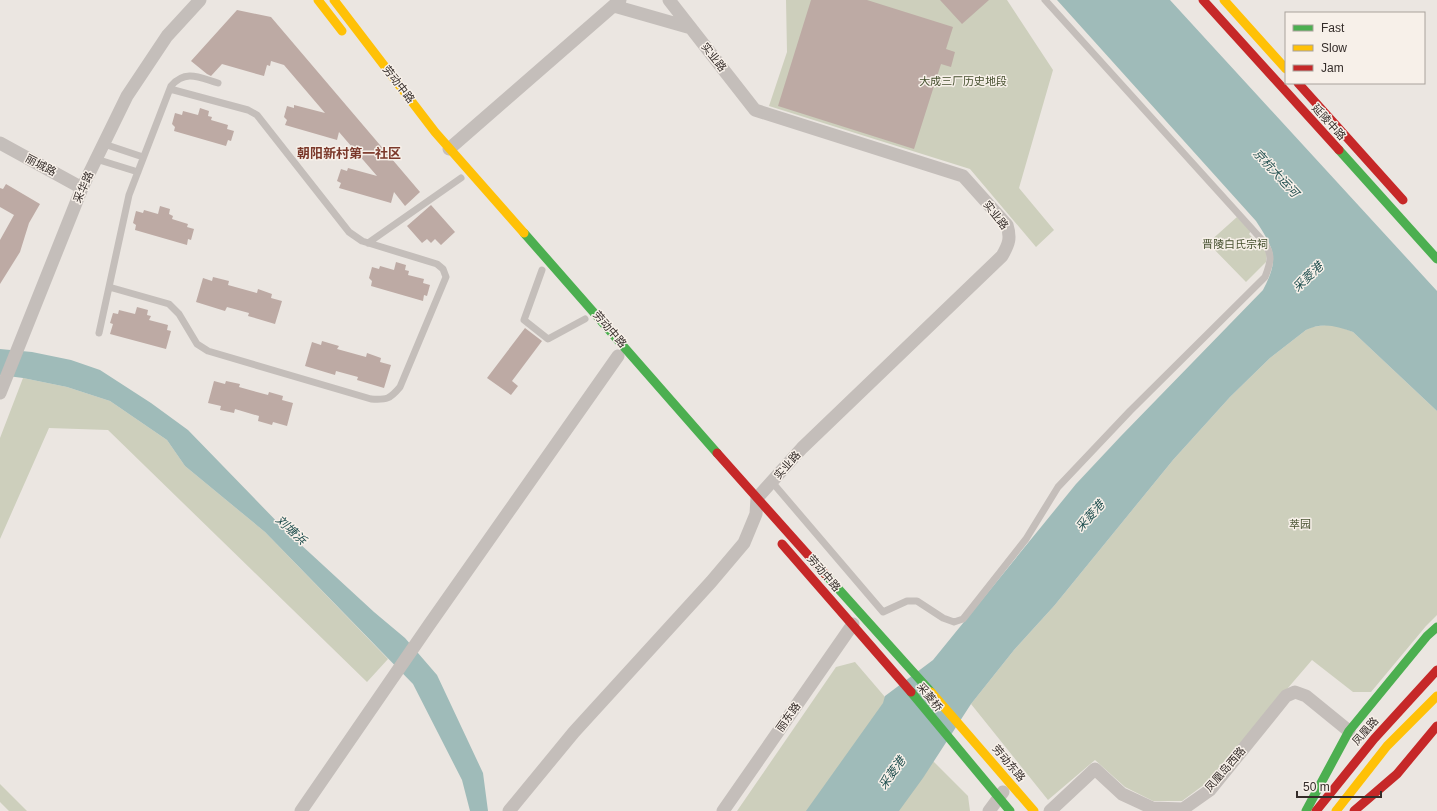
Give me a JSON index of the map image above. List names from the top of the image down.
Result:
{
  "streets": {
    "main road": [
      "劳动中路",
      "延陵中路",
      "采菱桥",
      "凤凰路",
      "劳动东路"
    ],
    "street": [
      "实业路",
      "丽城路",
      "采华路",
      "丽东路",
      "凤凰岛西路"
    ]
  },
  "crossings": [
    ["实业路", "劳动中路"],
    ["劳动中路", "采菱桥"],
    ["劳动中路", "丽东路"],
    ["丽城路", "采华路"],
    ["采菱桥", "劳动东路"]
  ],
  "districts": ["朝阳新村第一社区"],
  "water": ["京杭大运河", "采菱港", "刘塘浜"],
  "parks": ["大成三厂历史地段", "晋陵白氏宗祠", "萃园"],
  "legend": ["Fast", "Slow", "Jam"],
  "scale_bar": "50 m"
}
